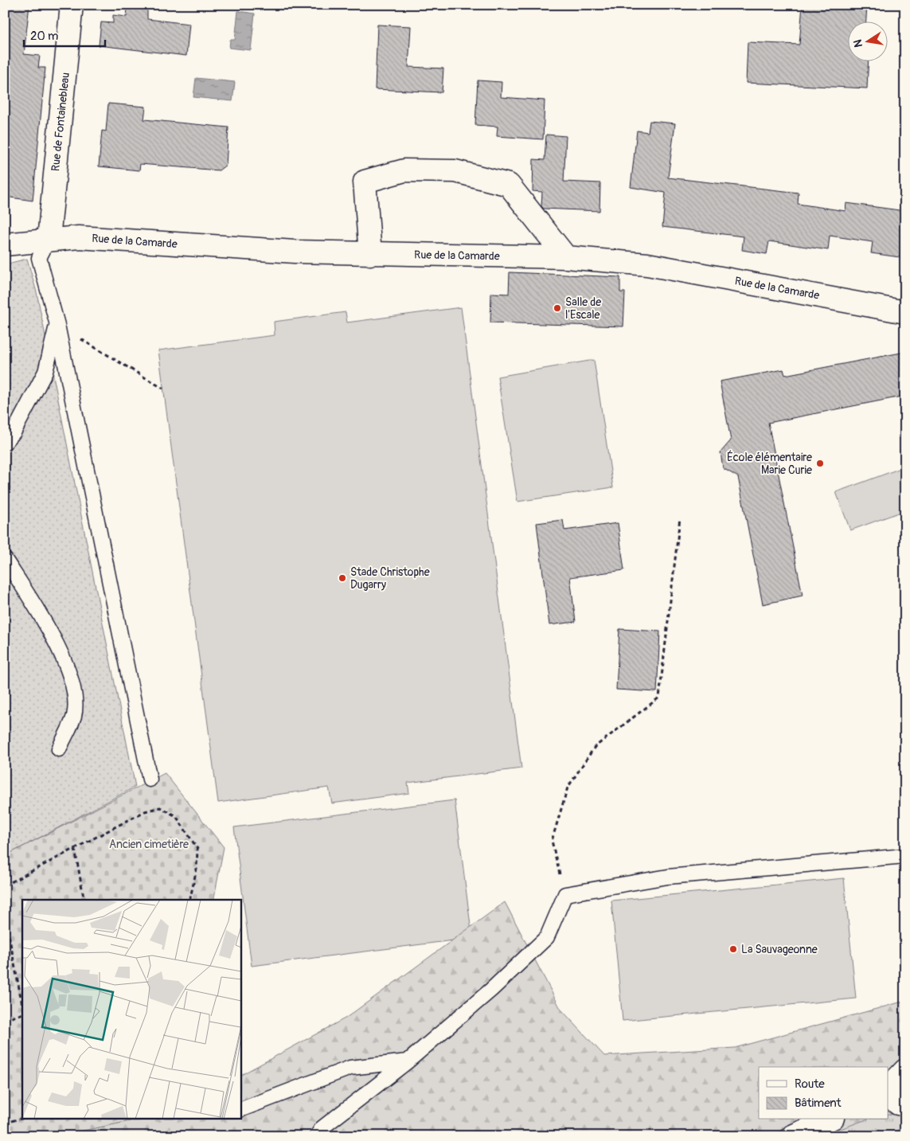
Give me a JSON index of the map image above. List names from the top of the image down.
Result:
{
  "streets": {
    "street": ["Rue de Fontainebleau", "Rue de la Camarde"]
  },
  "crossings": [
    ["Rue de Fontainebleau", "Rue de la Camarde"]
  ],
  "parks": ["Ancien cimetière"],
  "places": [
    "Salle de l'Escale",
    "École élémentaire Marie Curie",
    "Stade Christophe Dugarry",
    "La Sauvageonne"
  ],
  "legend": ["Route", "Bâtiment"],
  "scale_bar": "20 m",
  "north": "left"
}
